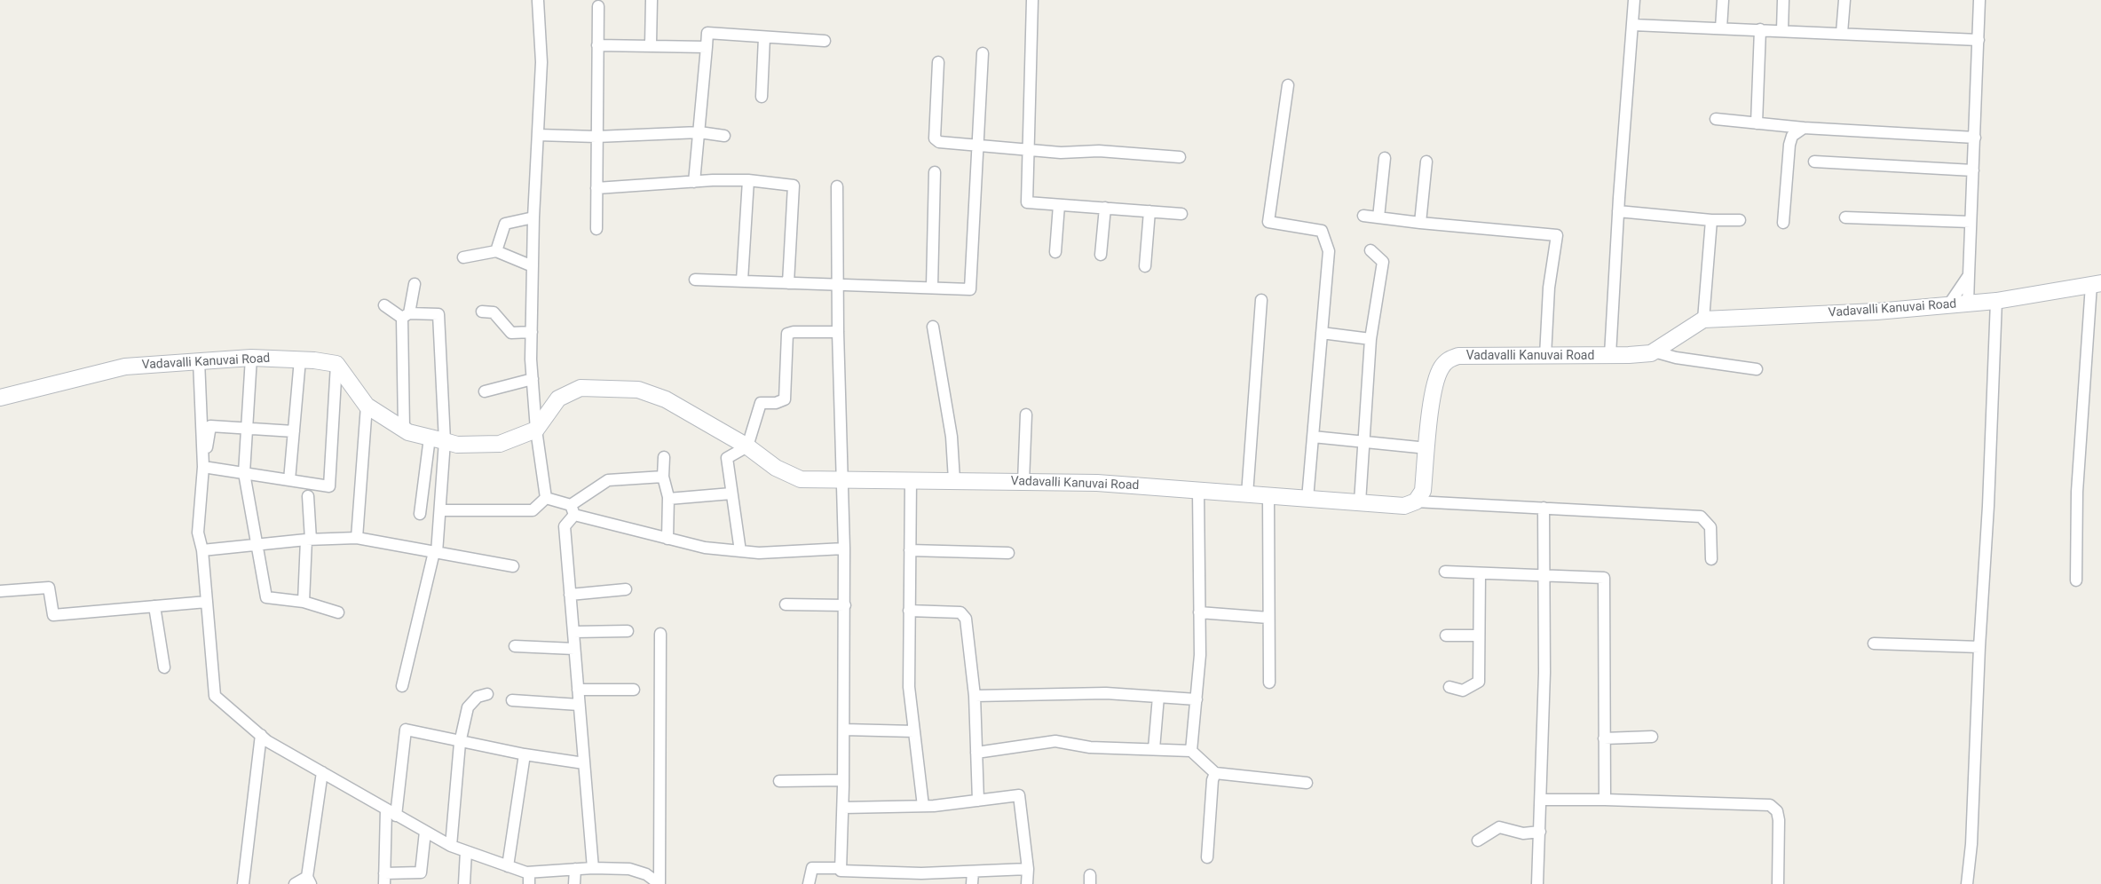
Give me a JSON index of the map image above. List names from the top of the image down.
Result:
{
  "streets": {
    "street": ["Vadavalli Kanuvai Road"]
  }
}
